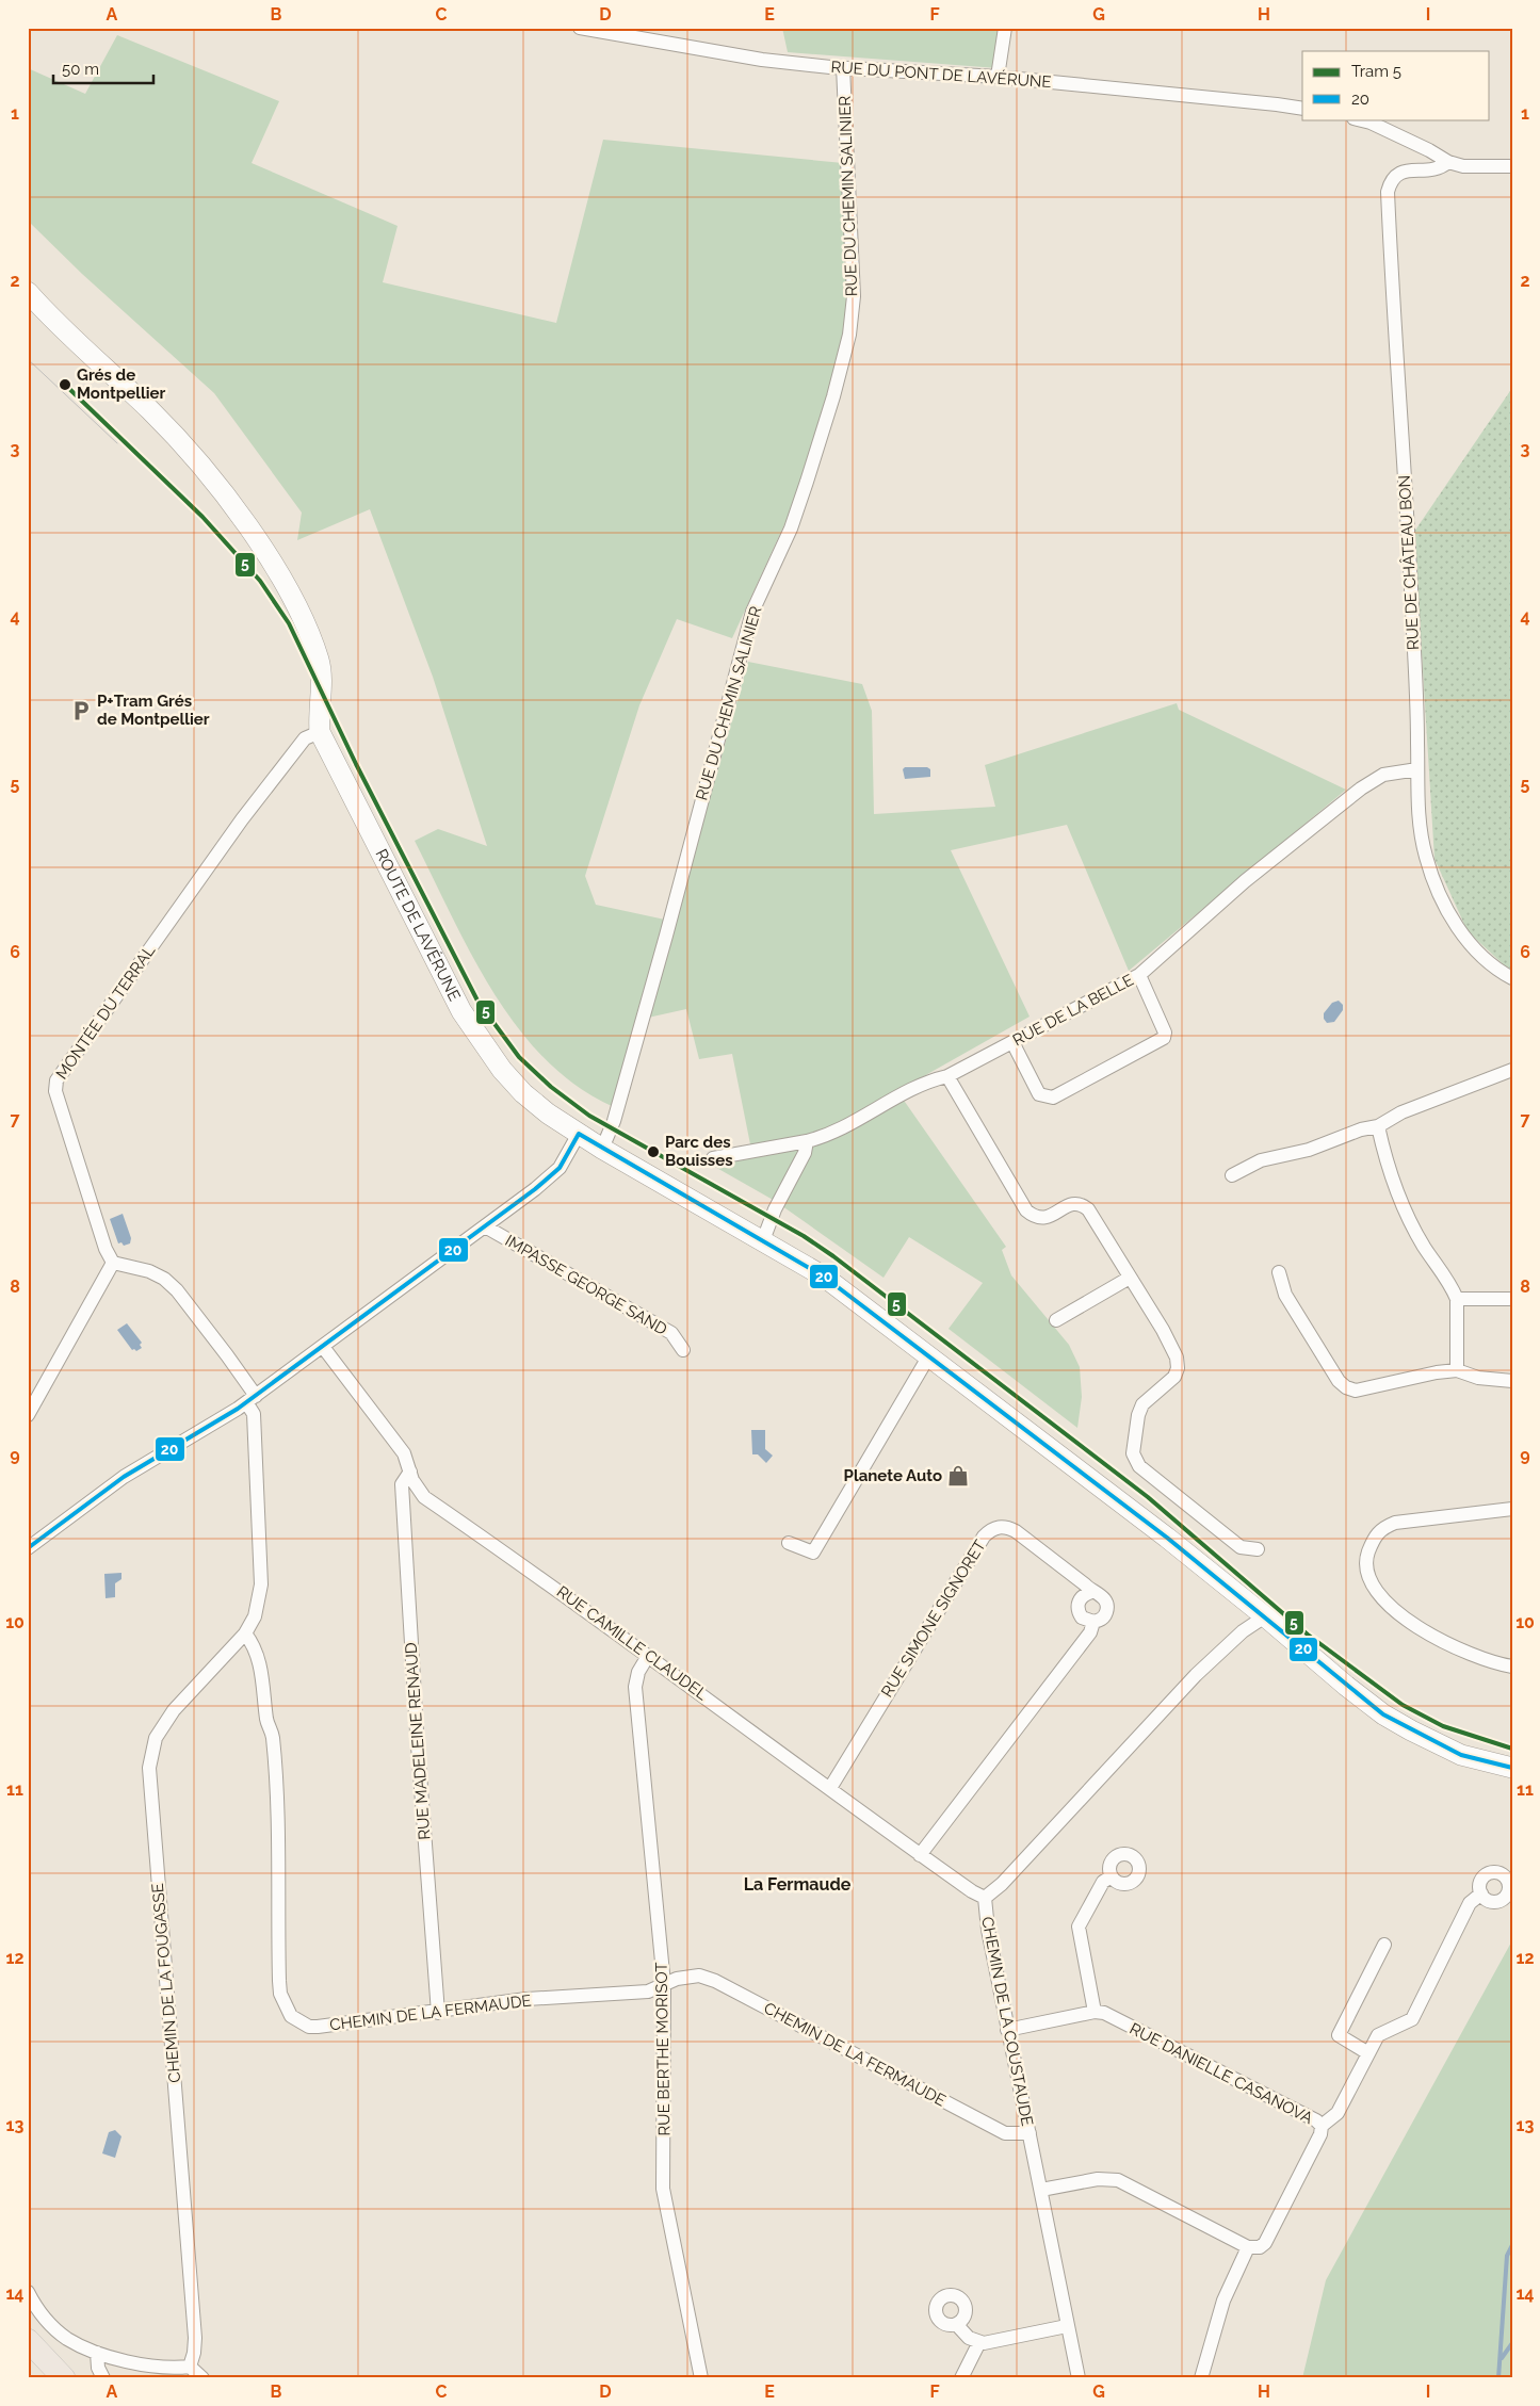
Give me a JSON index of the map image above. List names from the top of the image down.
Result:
{
  "streets": {
    "main road": ["ROUTE DE LAVÉRUNE"],
    "street": [
      "RUE DU PONT DE LAVÉRUNE",
      "RUE DU CHEMIN SALINIER",
      "RUE DE CHÂTEAU BON",
      "RUE DE LA BELLE",
      "MONTÉE DU TERRAL",
      "IMPASSE GEORGE SAND",
      "RUE SIMONE SIGNORET",
      "RUE CAMILLE CLAUDEL",
      "RUE MADELEINE RENAUD",
      "CHEMIN DE LA FOUGASSE",
      "CHEMIN DE LA FERMAUDE",
      "CHEMIN DE LA COUSTAUDE",
      "RUE BERTHE MORISOT",
      "RUE DANIELLE CASANOVA"
    ]
  },
  "crossings": [
    ["RUE DU PONT DE LAVÉRUNE", "RUE DU CHEMIN SALINIER"],
    ["RUE DU CHEMIN SALINIER", "ROUTE DE LAVÉRUNE"],
    ["RUE DE CHÂTEAU BON", "RUE DE LA BELLE"],
    ["ROUTE DE LAVÉRUNE", "MONTÉE DU TERRAL"],
    ["ROUTE DE LAVÉRUNE", "CHEMIN DE LA COUSTAUDE"],
    ["RUE SIMONE SIGNORET", "RUE CAMILLE CLAUDEL"],
    ["RUE CAMILLE CLAUDEL", "RUE MADELEINE RENAUD"],
    ["RUE CAMILLE CLAUDEL", "CHEMIN DE LA COUSTAUDE"],
    ["RUE CAMILLE CLAUDEL", "RUE BERTHE MORISOT"],
    ["RUE MADELEINE RENAUD", "CHEMIN DE LA FERMAUDE"],
    ["CHEMIN DE LA FOUGASSE", "CHEMIN DE LA FERMAUDE"],
    ["CHEMIN DE LA FERMAUDE", "CHEMIN DE LA COUSTAUDE"],
    ["CHEMIN DE LA FERMAUDE", "RUE BERTHE MORISOT"]
  ],
  "districts": ["La Fermaude"],
  "places": {
    "other": ["Grés de Montpellier", "Parc des Bouisses"],
    "parking": ["P+Tram Grés de Montpellier"],
    "shop": ["Planete Auto"]
  },
  "lines": ["tram line 5", "transit line 20"],
  "legend": ["Tram 5", "20"],
  "scale_bar": "50 m",
  "grid": {
    "columns": [
      "A",
      "B",
      "C",
      "D",
      "E",
      "F",
      "G",
      "H",
      "I"
    ],
    "rows": [
      "1",
      "2",
      "3",
      "4",
      "5",
      "6",
      "7",
      "8",
      "9",
      "10",
      "11",
      "12",
      "13",
      "14"
    ]
  }
}
